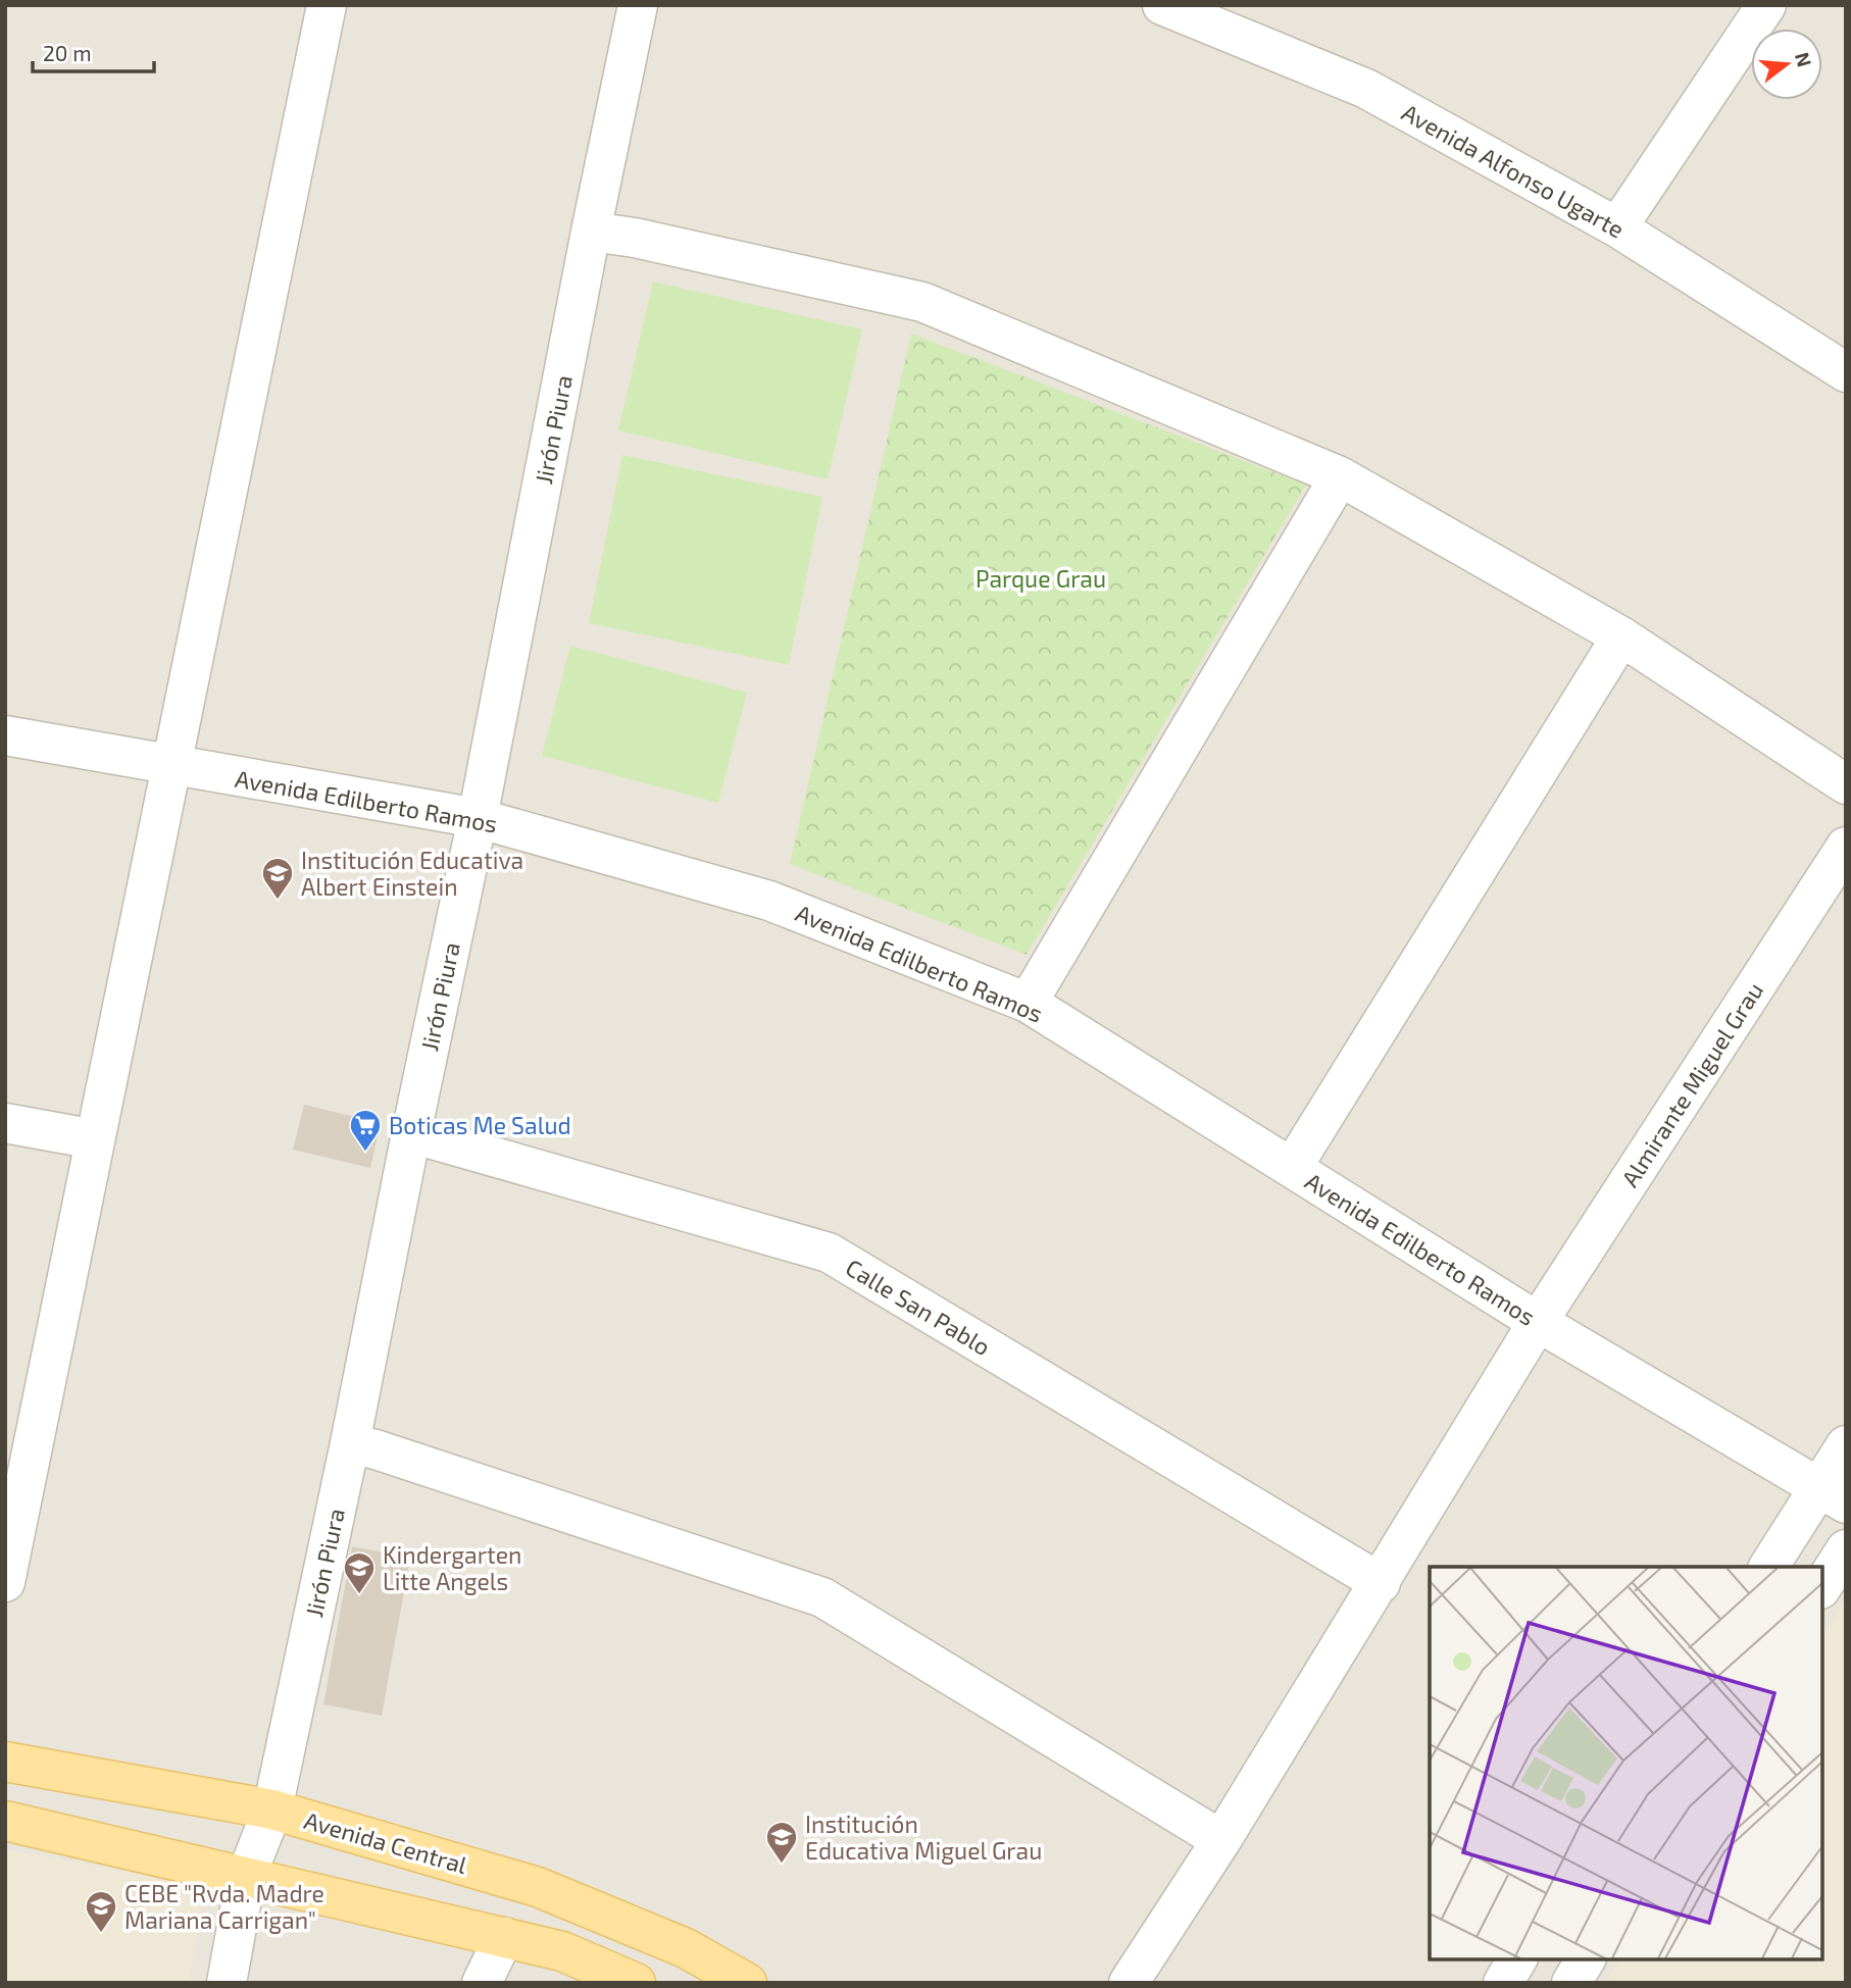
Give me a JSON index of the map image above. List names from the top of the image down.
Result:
{
  "streets": {
    "main road": ["Avenida Central"],
    "street": [
      "Avenida Alfonso Ugarte",
      "Jirón Piura",
      "Avenida Edilberto Ramos",
      "Almirante Miguel Grau",
      "Calle San Pablo"
    ]
  },
  "crossings": [
    ["Jirón Piura", "Avenida Edilberto Ramos"],
    ["Jirón Piura", "Calle San Pablo"],
    ["Jirón Piura", "Avenida Central"],
    ["Avenida Edilberto Ramos", "Almirante Miguel Grau"],
    ["Almirante Miguel Grau", "Calle San Pablo"]
  ],
  "parks": ["Parque Grau"],
  "places": {
    "school or university": [
      "Institución Educativa Albert Einstein",
      "Kindergarten Litte Angels",
      "Institución Educativa Miguel Grau",
      "CEBE \"Rvda. Madre Mariana Carrigan\""
    ],
    "supermarket": ["Boticas Me Salud"]
  },
  "scale_bar": "20 m",
  "north": "right"
}
